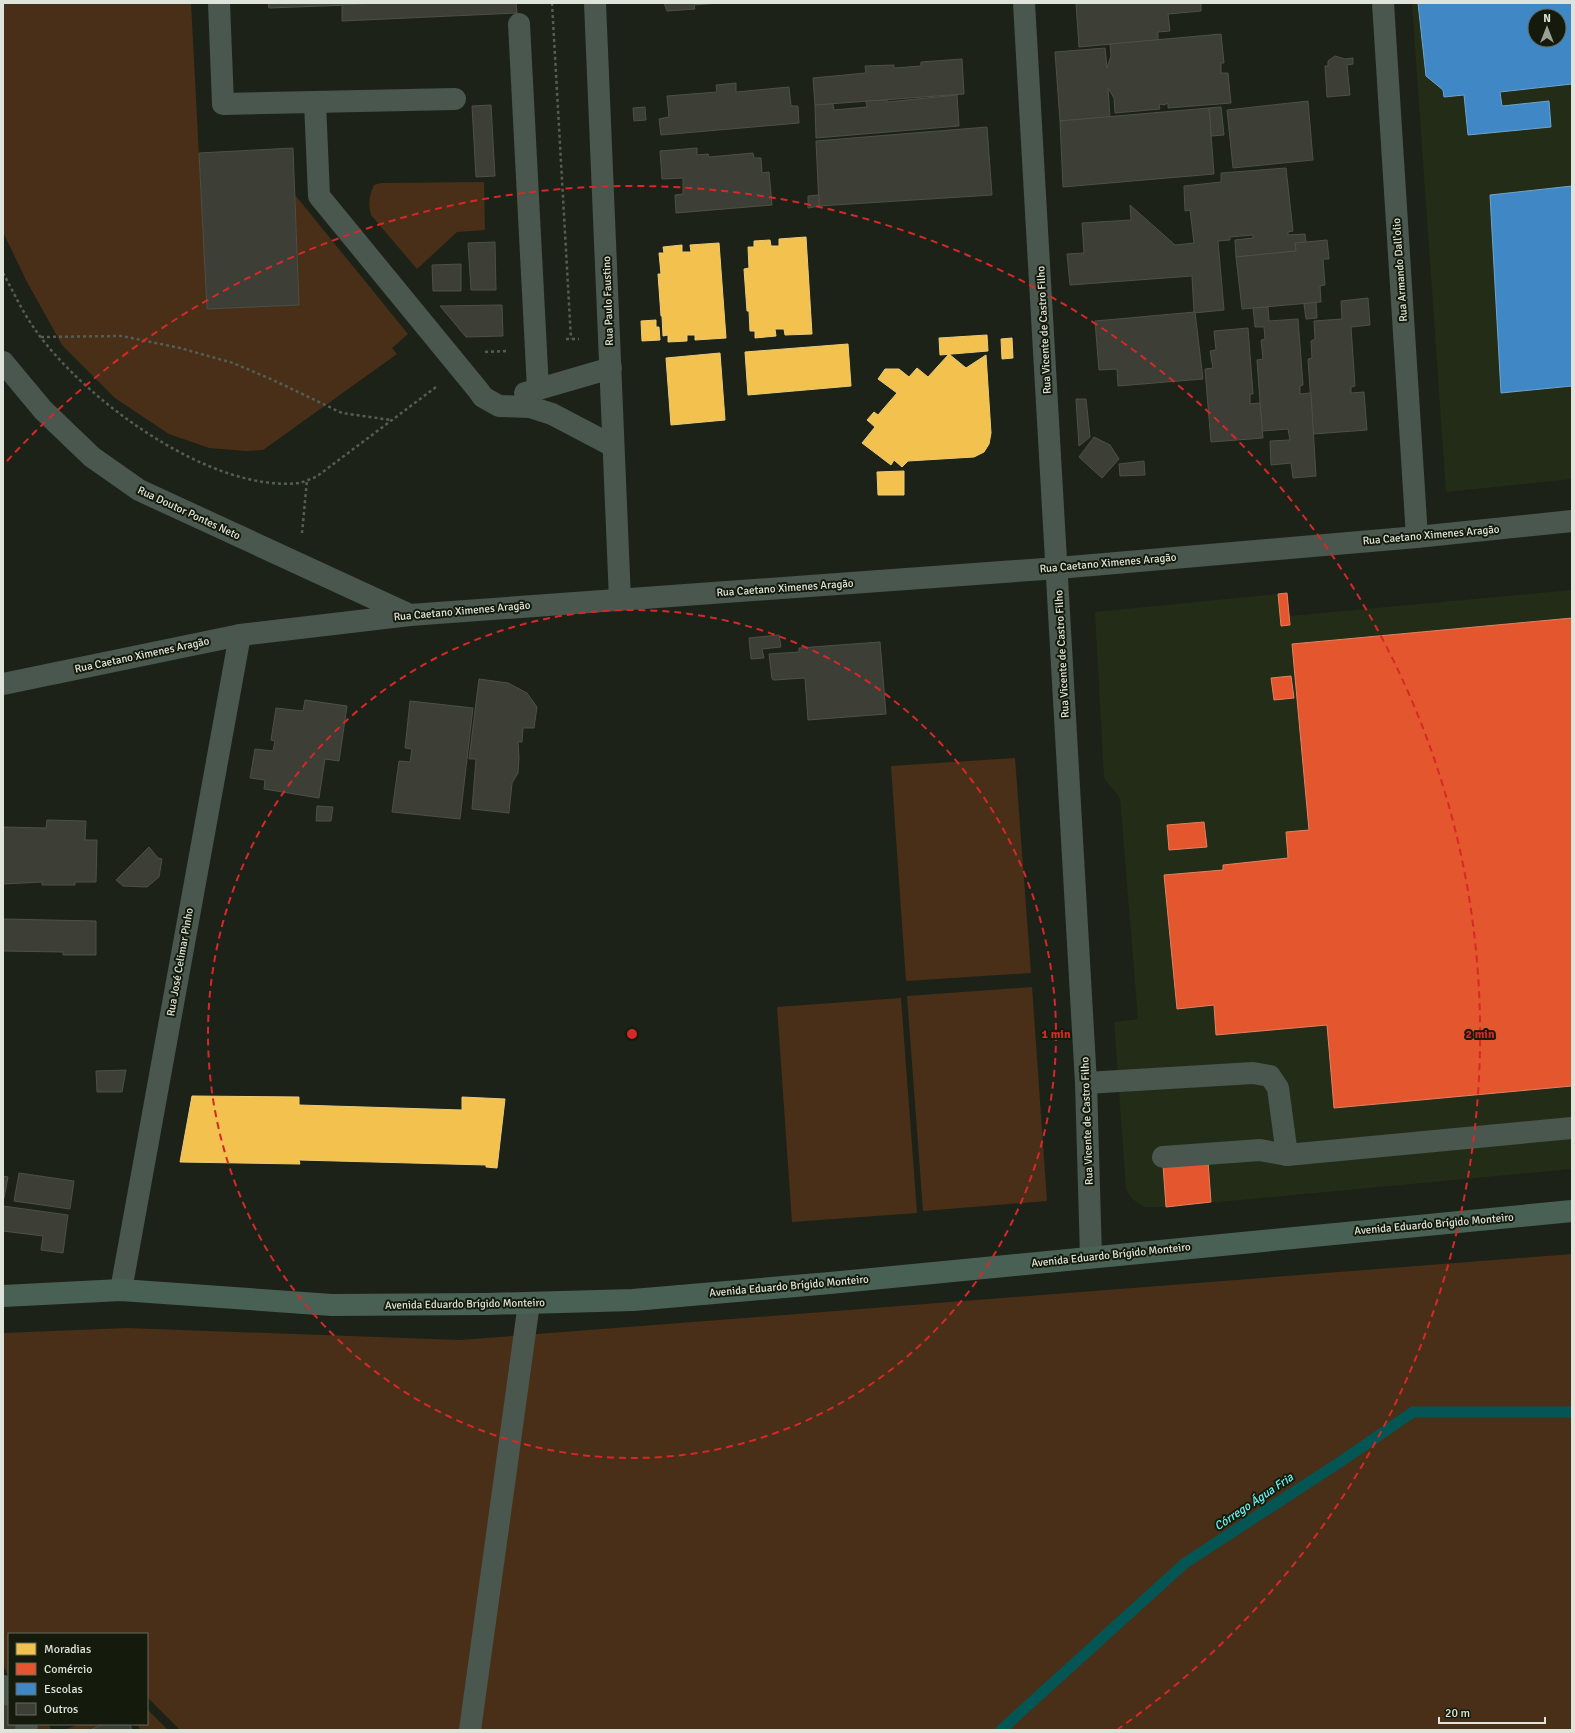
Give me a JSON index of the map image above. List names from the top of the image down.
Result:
{
  "streets": {
    "main road": ["Avenida Eduardo Brígido Monteiro"],
    "street": [
      "Rua Armando Dall'olio",
      "Rua Paulo Faustino",
      "Rua Vicente de Castro Filho",
      "Rua Doutor Pontes Neto",
      "Rua Caetano Ximenes Aragão",
      "Rua José Celimar Pinho"
    ]
  },
  "crossings": [
    ["Rua Armando Dall'olio", "Rua Caetano Ximenes Aragão"],
    ["Rua Paulo Faustino", "Rua Caetano Ximenes Aragão"],
    ["Rua Vicente de Castro Filho", "Rua Caetano Ximenes Aragão"],
    ["Rua Vicente de Castro Filho", "Avenida Eduardo Brígido Monteiro"],
    ["Rua Doutor Pontes Neto", "Rua Caetano Ximenes Aragão"],
    ["Rua Caetano Ximenes Aragão", "Rua José Celimar Pinho"],
    ["Rua José Celimar Pinho", "Avenida Eduardo Brígido Monteiro"]
  ],
  "water": ["Córrego Água Fria"],
  "legend": [
    "Moradias",
    "Comércio",
    "Escolas",
    "Outros"
  ],
  "scale_bar": "20 m",
  "north": "top",
  "rings": ["1 min", "2 min"]
}
